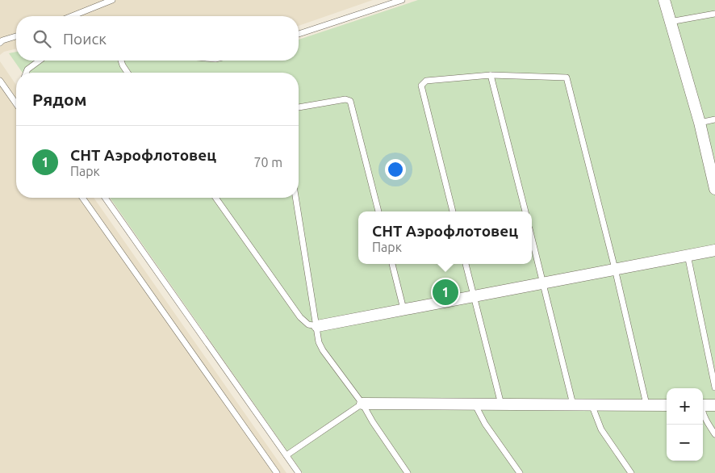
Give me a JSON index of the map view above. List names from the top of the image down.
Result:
{
  "page": {
    "search": "Поиск",
    "heading": "Рядом",
    "list": [
      {
        "mark": "1",
        "name": "СНТ Аэрофлотовец",
        "note": "Парк",
        "value": "70 m"
      }
    ],
    "popup": ["СНТ Аэрофлотовец", "Парк"],
    "pins": "1",
    "map_buttons": ["+", "−"]
  }
}
